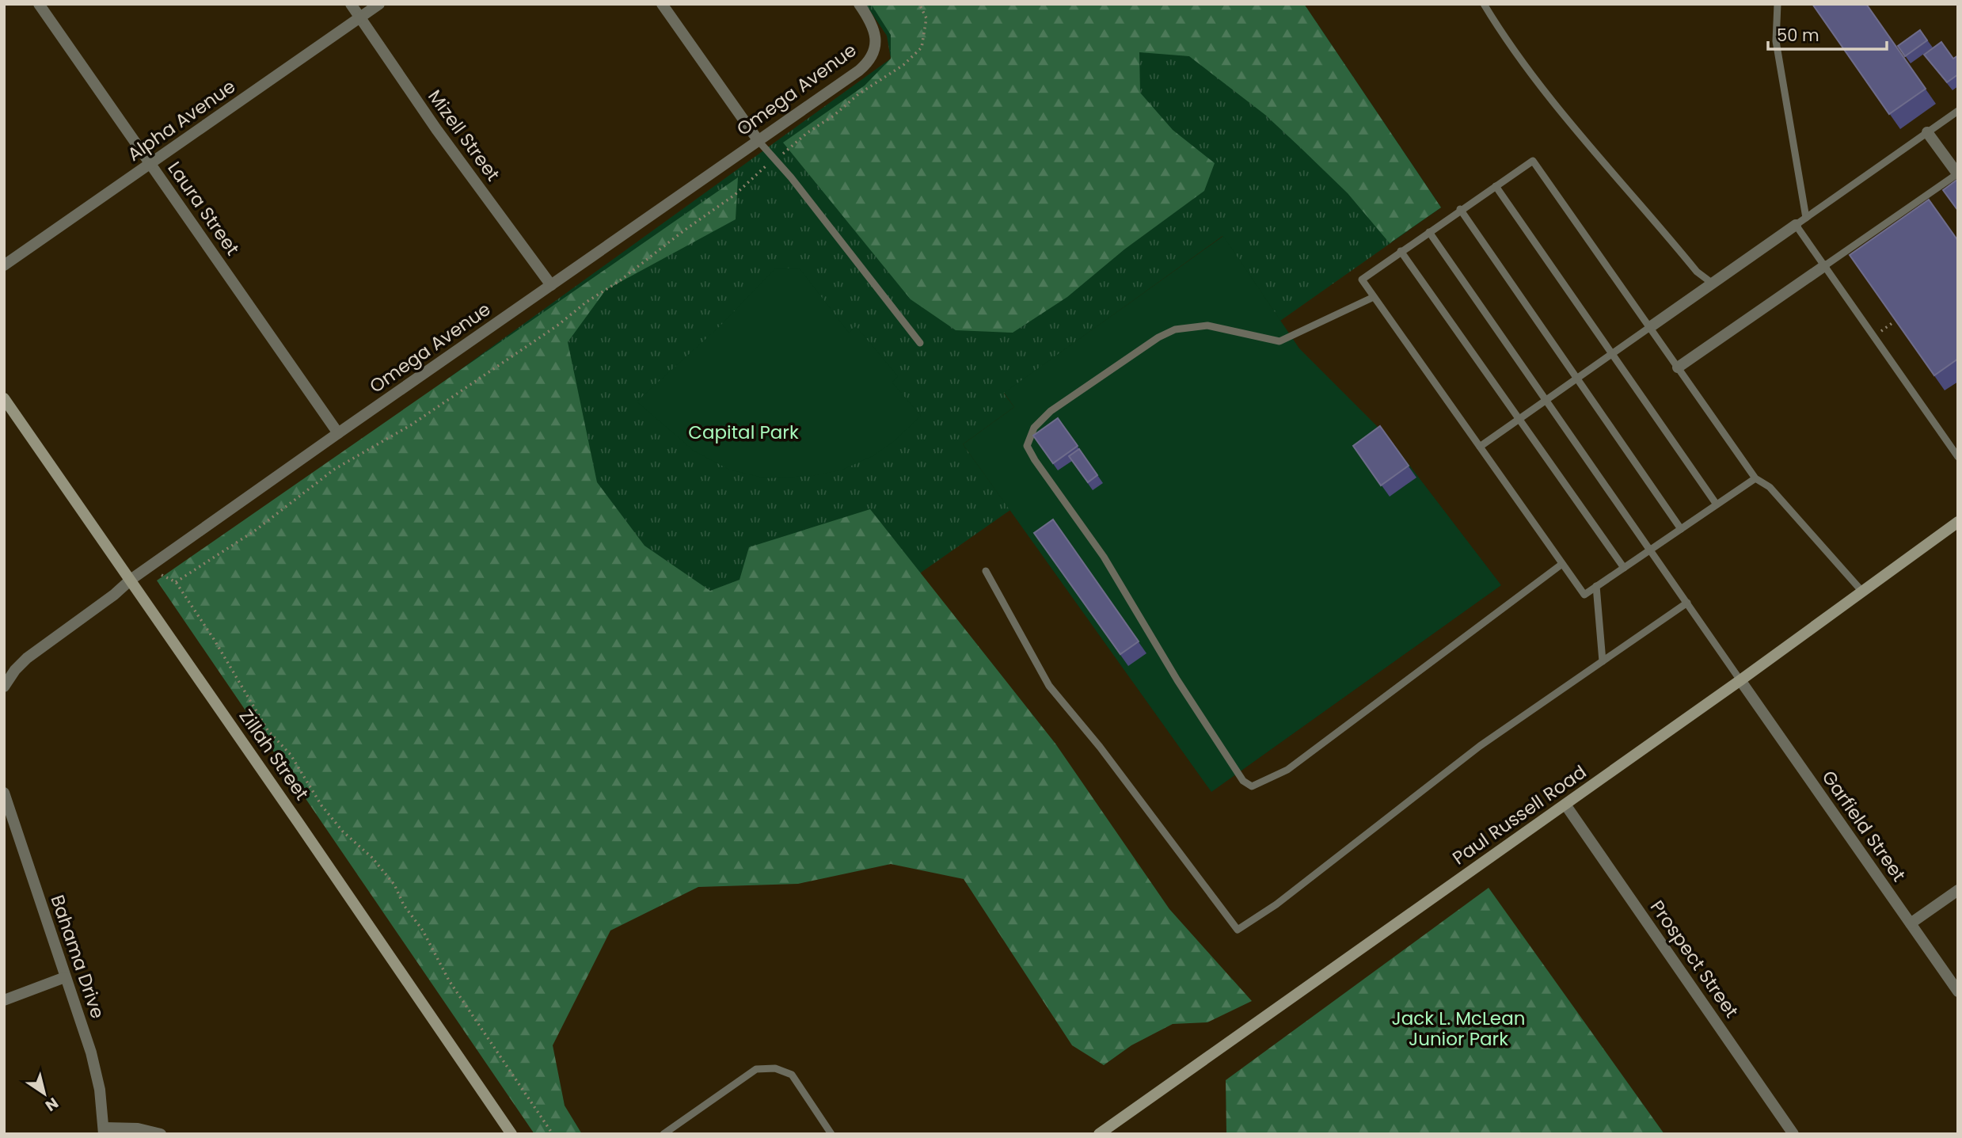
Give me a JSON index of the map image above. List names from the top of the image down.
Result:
{
  "streets": {
    "street": [
      "Omega Avenue",
      "Alpha Avenue",
      "Mizell Street",
      "Laura Street",
      "Zillah Street",
      "Paul Russell Road",
      "Garfield Street",
      "Bahama Drive",
      "Prospect Street"
    ]
  },
  "crossings": [
    ["Omega Avenue", "Mizell Street"],
    ["Omega Avenue", "Laura Street"],
    ["Omega Avenue", "Zillah Street"],
    ["Alpha Avenue", "Mizell Street"],
    ["Alpha Avenue", "Laura Street"],
    ["Paul Russell Road", "Garfield Street"],
    ["Paul Russell Road", "Prospect Street"]
  ],
  "parks": ["Capital Park", "Jack L. McLean Junior Park"],
  "scale_bar": "50 m",
  "north": "bottom right"
}
